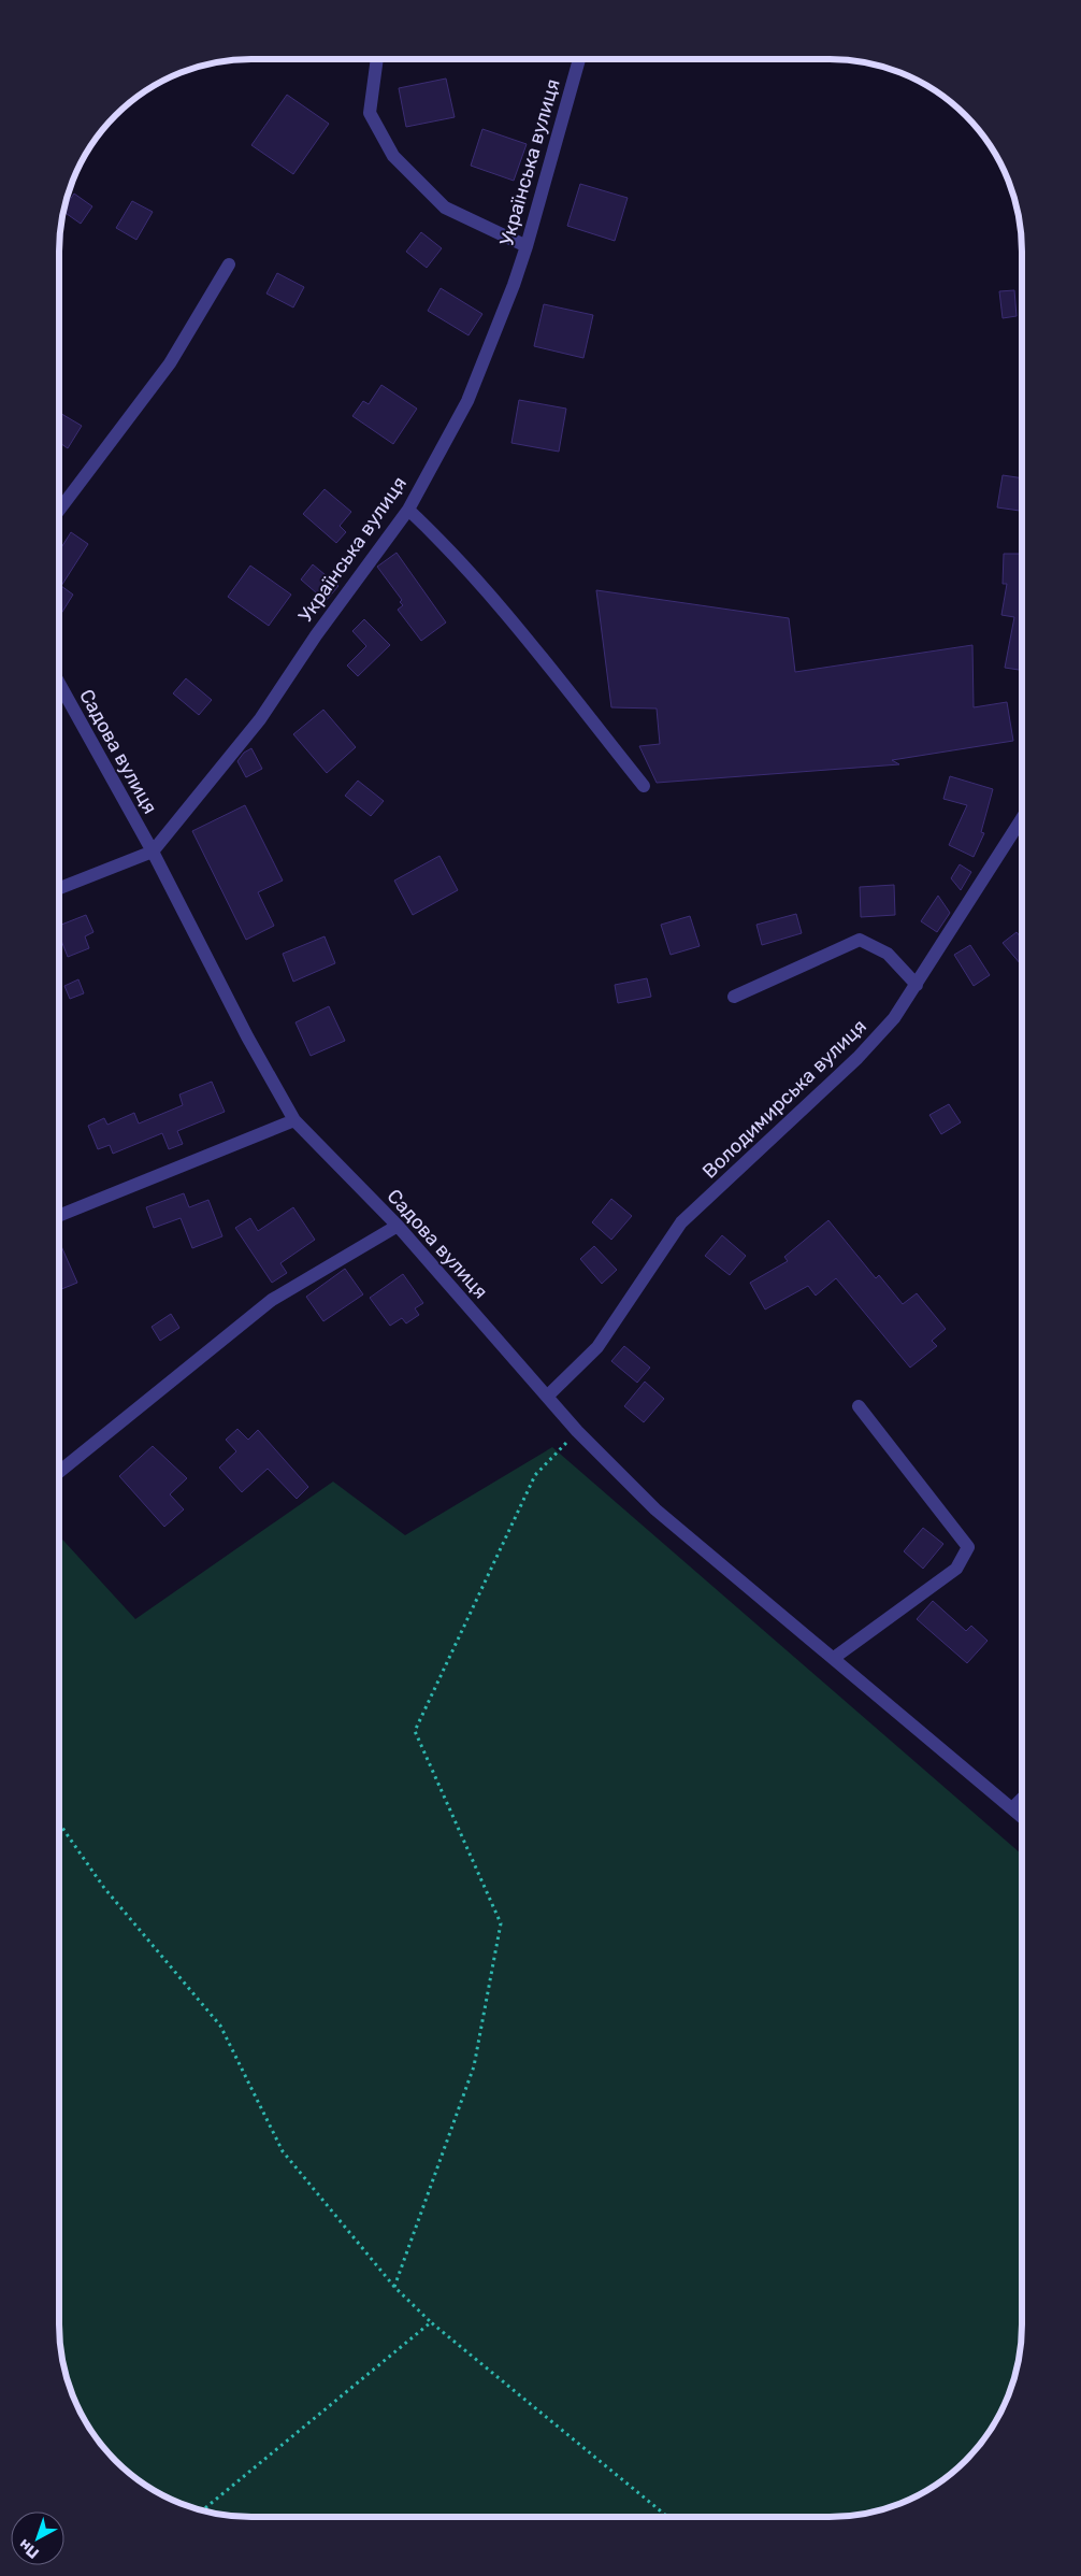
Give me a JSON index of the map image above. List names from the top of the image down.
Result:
{
  "streets": {
    "street": ["Українська вулиця", "Садова вулиця", "Володимирська вулиця"]
  },
  "crossings": [
    ["Українська вулиця", "Садова вулиця"],
    ["Садова вулиця", "Володимирська вулиця"]
  ],
  "north": "bottom left"
}
